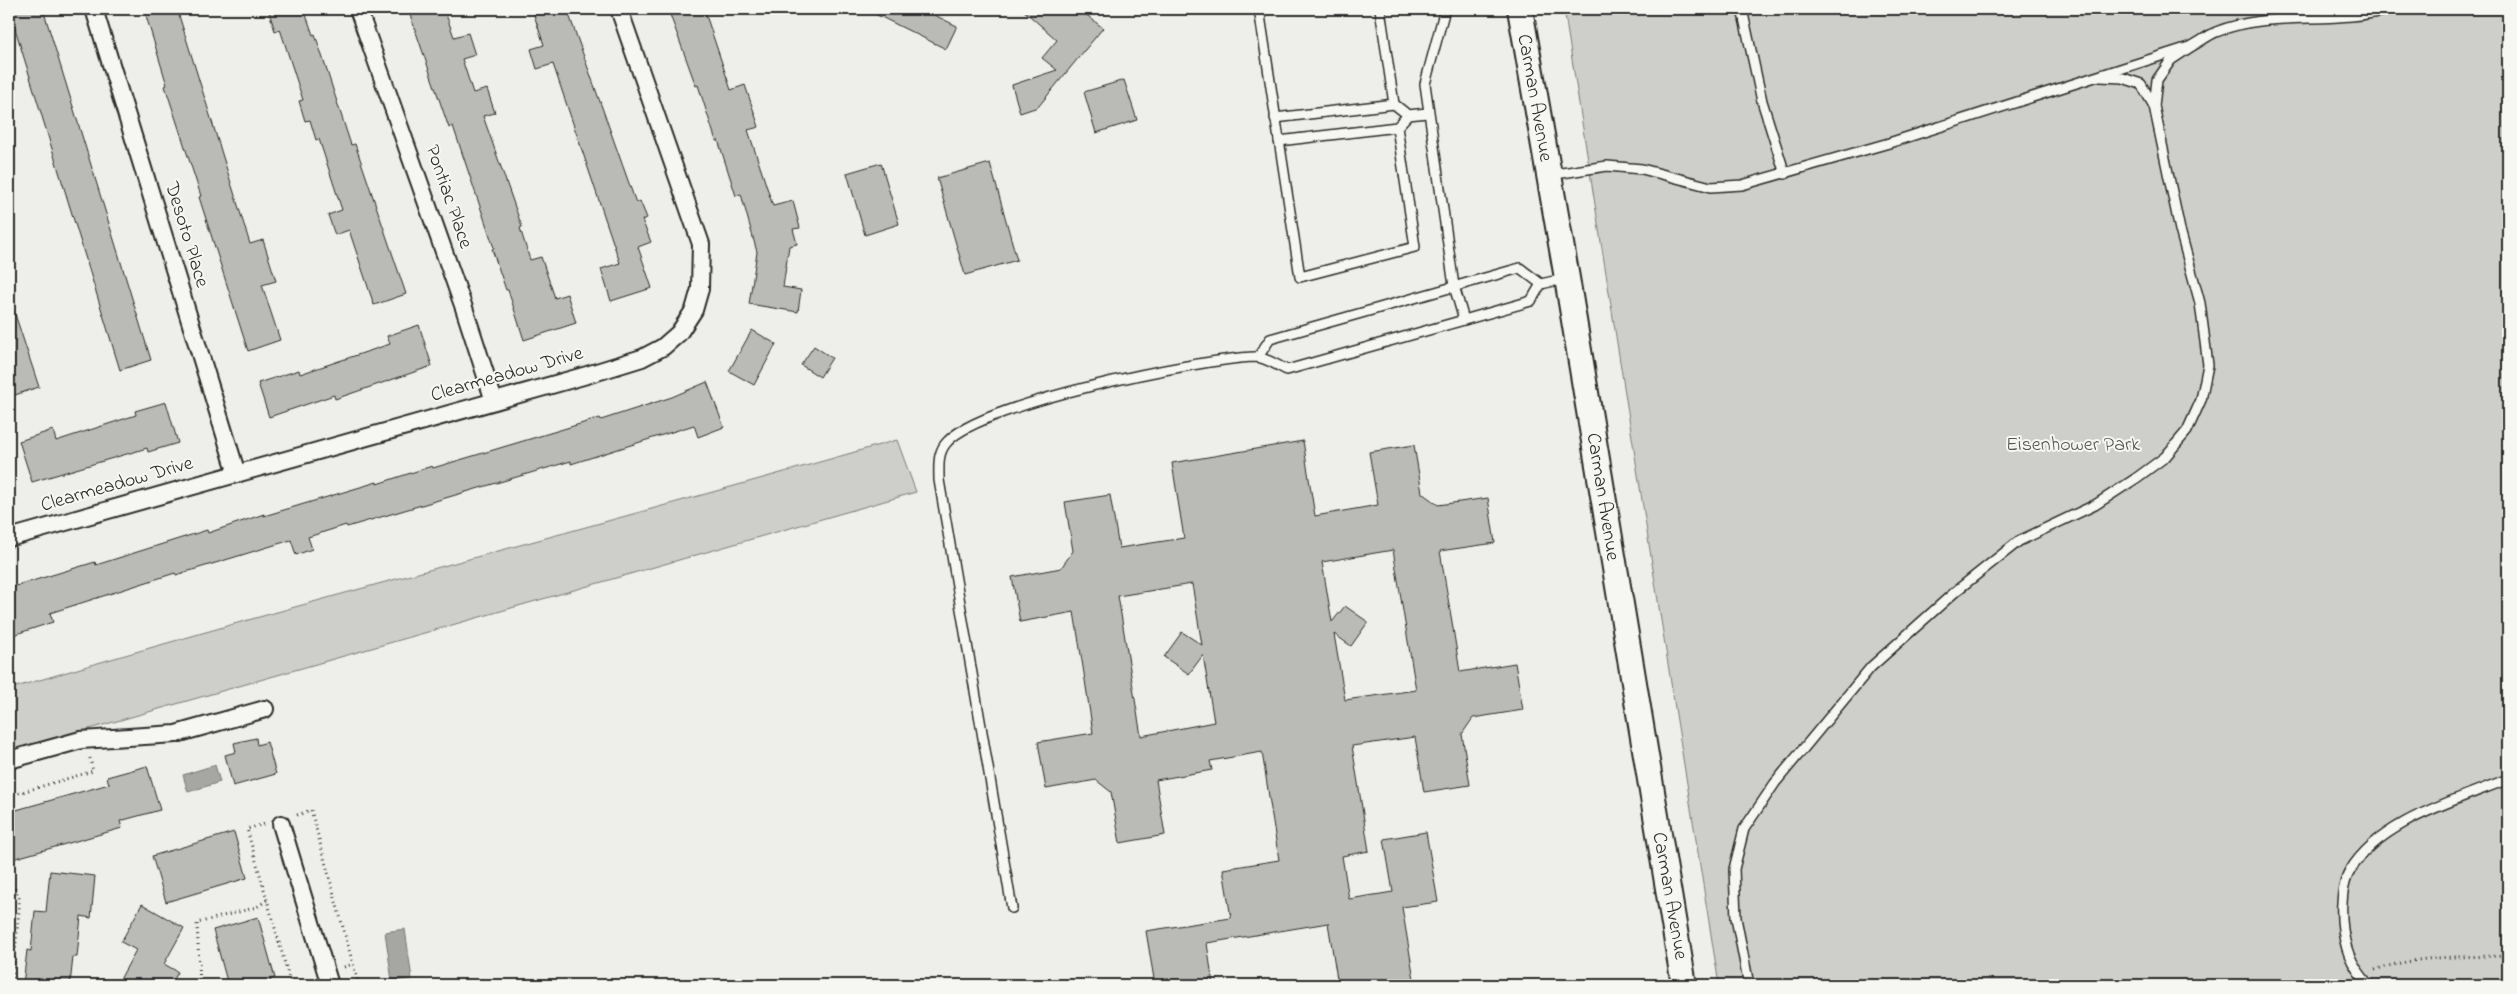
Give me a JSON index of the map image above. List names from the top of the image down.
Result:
{
  "streets": {
    "main road": ["Carman Avenue"],
    "street": ["Pontiac Place", "Desoto Place", "Clearmeadow Drive"]
  },
  "crossings": [
    ["Pontiac Place", "Clearmeadow Drive"],
    ["Desoto Place", "Clearmeadow Drive"]
  ],
  "parks": ["Eisenhower Park"]
}
